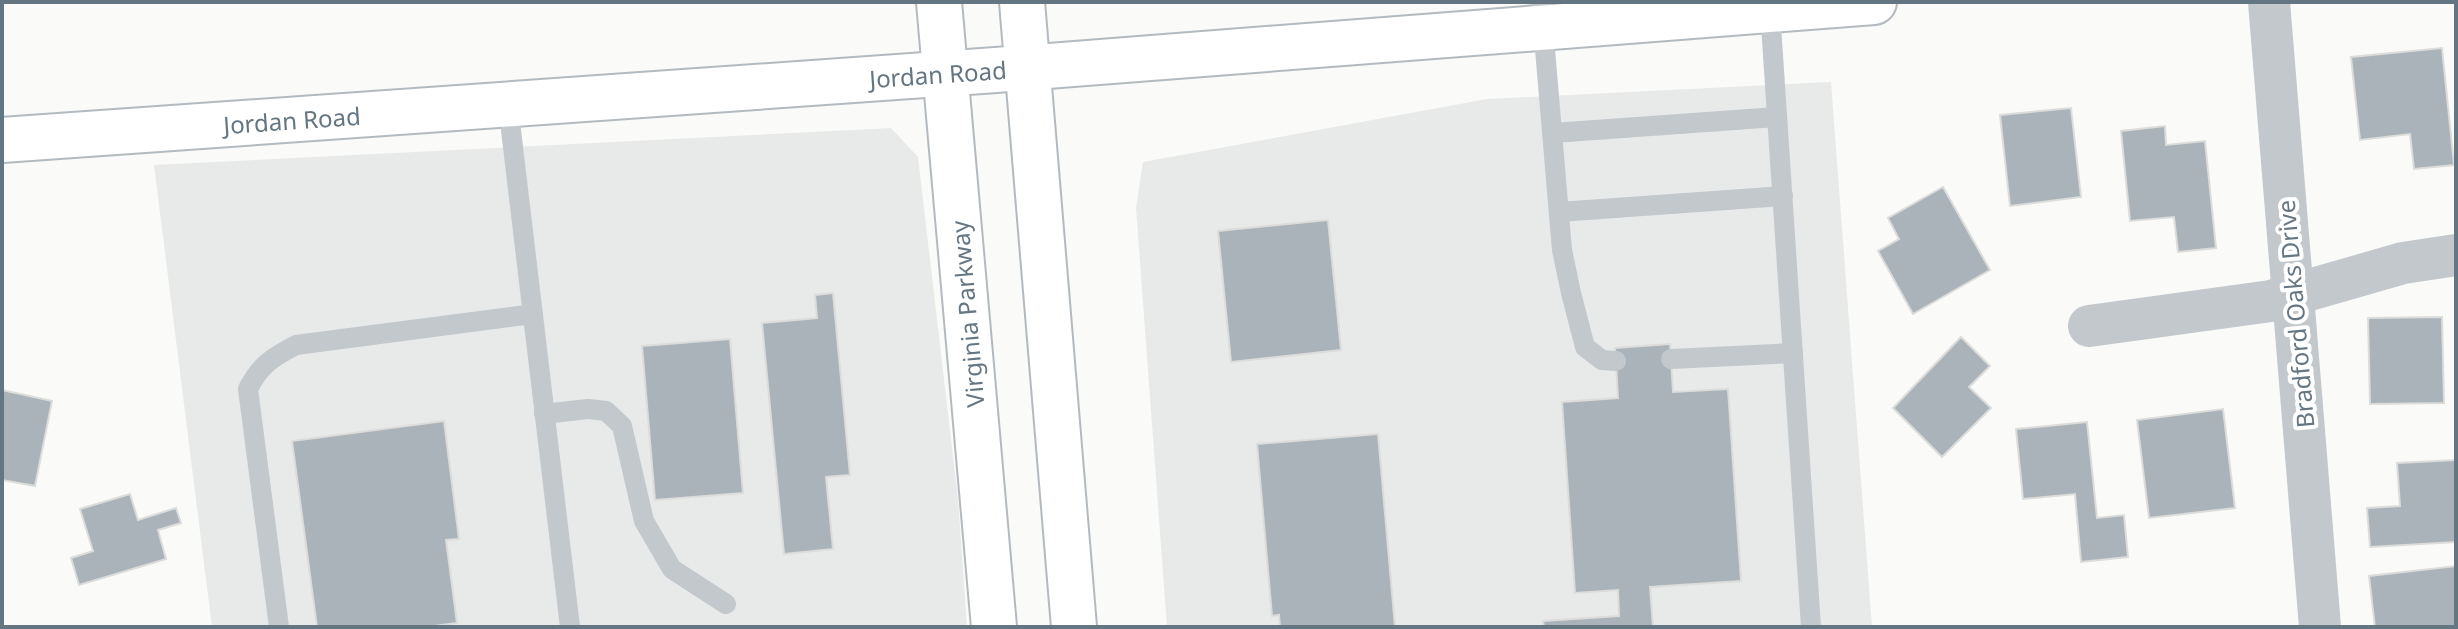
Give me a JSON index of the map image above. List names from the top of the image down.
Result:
{
  "streets": {
    "street": ["Jordan Road", "Virginia Parkway", "Bradford Oaks Drive"]
  },
  "crossings": [
    ["Jordan Road", "Virginia Parkway"]
  ]
}
